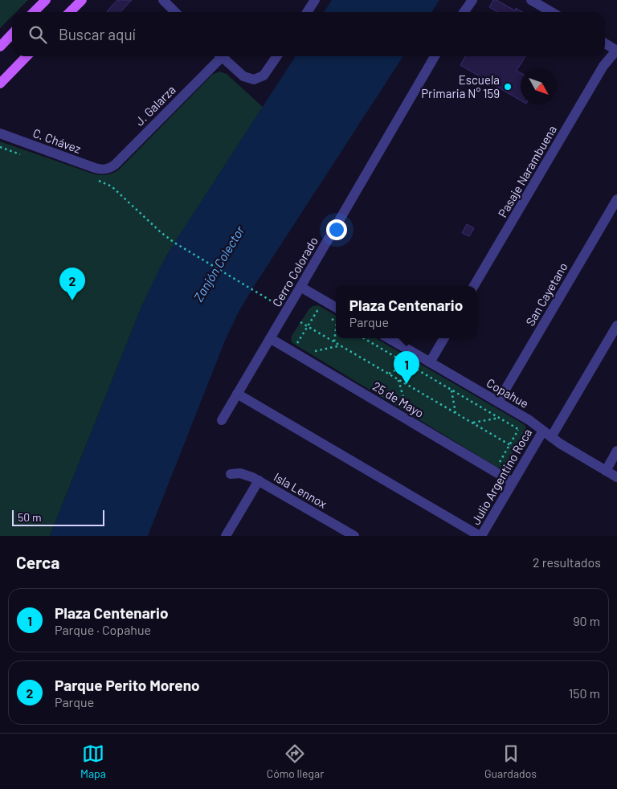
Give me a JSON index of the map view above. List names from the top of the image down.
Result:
{
  "streets": {
    "street": [
      "J. Galarza",
      "C. Chávez",
      "Pasaje Narambuena",
      "Cerro Colorado",
      "San Cayetano",
      "Copahue",
      "25 de Mayo",
      "Julio Argentino Roca",
      "Isla Lennox"
    ]
  },
  "crossings": [
    ["J. Galarza", "C. Chávez"],
    ["Cerro Colorado", "25 de Mayo"],
    ["San Cayetano", "Copahue"],
    ["Copahue", "Julio Argentino Roca"],
    ["25 de Mayo", "Julio Argentino Roca"]
  ],
  "water": ["Zanjón Colector"],
  "places": ["Escuela Primaria N° 159"],
  "scale_bar": "50 m",
  "north": "bottom right",
  "page": {
    "search": "Buscar aquí",
    "pins": ["2", "1"],
    "popup": ["Plaza Centenario", "Parque"],
    "scale": "50 m",
    "heading": ["Cerca", "2 resultados"],
    "list": [
      {
        "mark": "1",
        "name": "Plaza Centenario",
        "note": "Parque · Copahue",
        "value": "90 m"
      },
      {
        "mark": "2",
        "name": "Parque Perito Moreno",
        "note": "Parque",
        "value": "150 m"
      }
    ],
    "nav": ["Mapa", "Cómo llegar", "Guardados"]
  }
}
